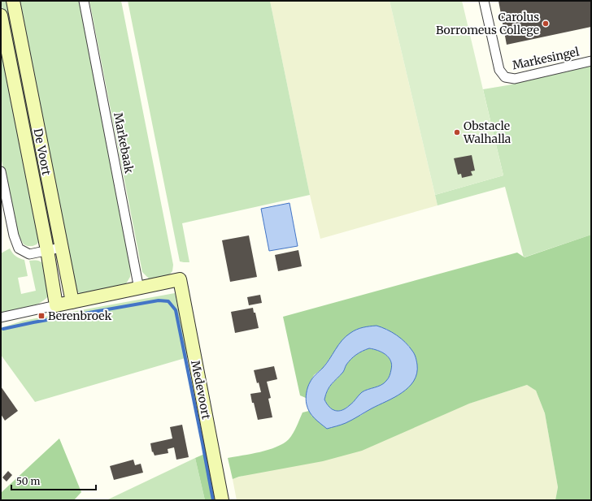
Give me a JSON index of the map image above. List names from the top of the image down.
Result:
{
  "streets": {
    "street": [
      "Markesingel",
      "Markebaak",
      "De Voort",
      "Medevoort"
    ]
  },
  "crossings": [
    ["Markebaak", "Medevoort"]
  ],
  "places": {
    "other": ["Carolus Borromeus College", "Obstacle Walhalla"],
    "transit": ["Berenbroek"]
  },
  "scale_bar": "50 m"
}
